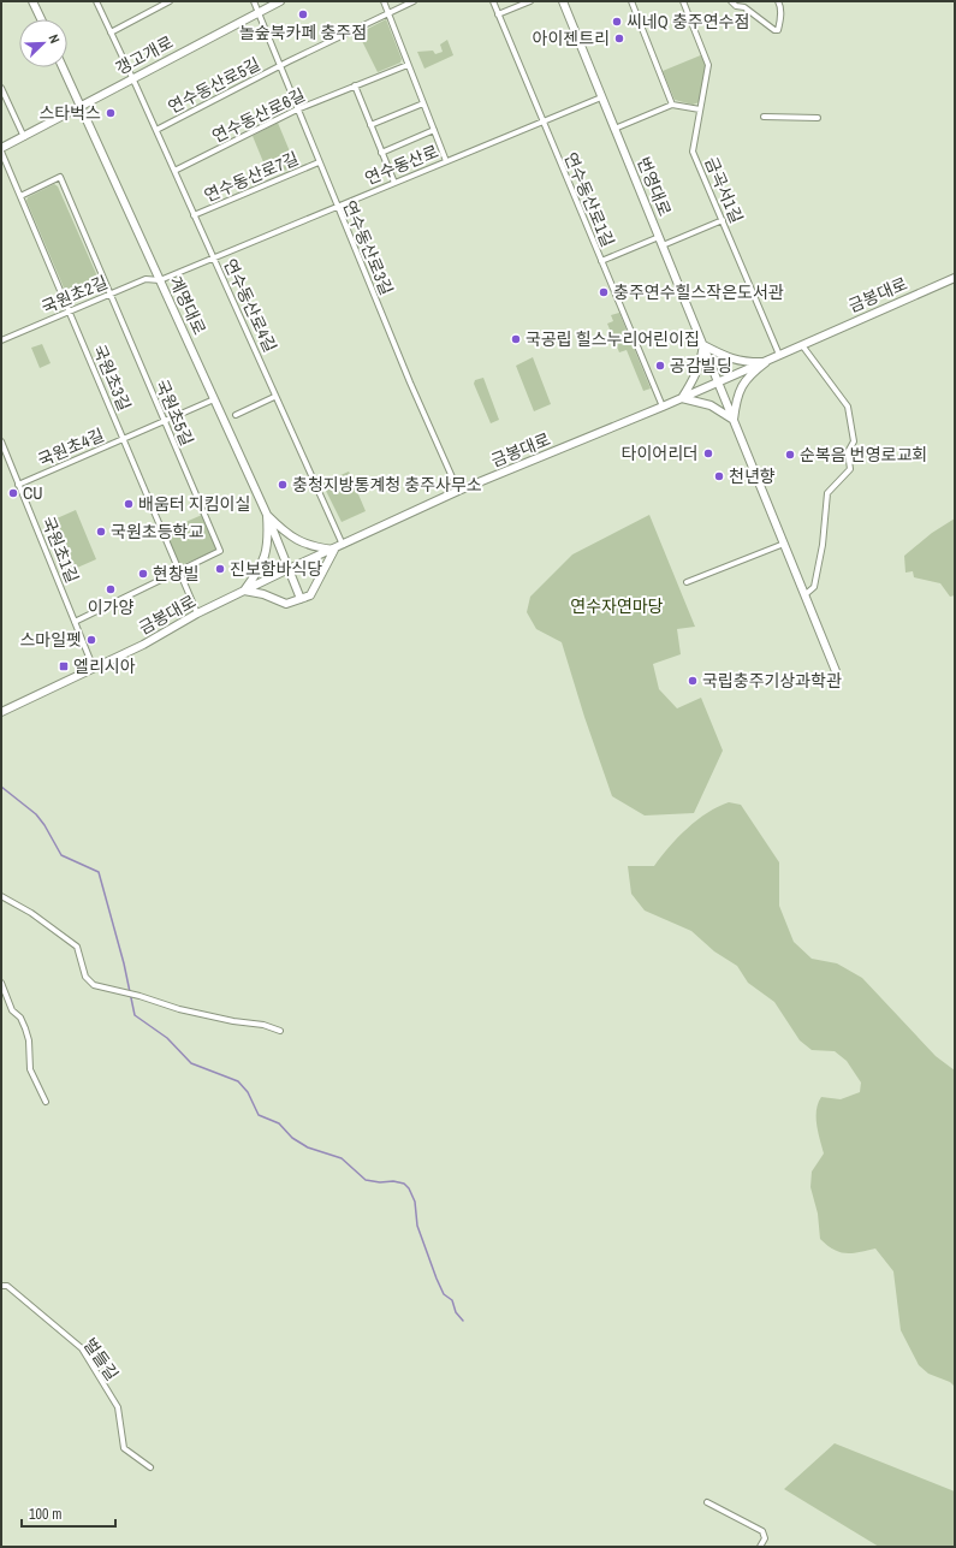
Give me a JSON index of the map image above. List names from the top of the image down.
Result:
{
  "streets": {
    "street": [
      "갱고개로",
      "연수동산로5길",
      "연수동산로6길",
      "연수동산로",
      "연수동산로7길",
      "번영대로",
      "금곡서1길",
      "연수동산로1길",
      "연수동산로3길",
      "국원초2길",
      "금봉대로",
      "계명대로",
      "연수동산로4길",
      "국원초3길",
      "국원초5길",
      "국원초4길",
      "국원초1길",
      "벌들길"
    ]
  },
  "crossings": [
    ["갱고개로", "연수동산로3길"],
    ["갱고개로", "계명대로"],
    ["갱고개로", "연수동산로4길"],
    ["갱고개로", "국원초3길"],
    ["연수동산로5길", "연수동산로3길"],
    ["연수동산로5길", "연수동산로4길"],
    ["연수동산로6길", "연수동산로3길"],
    ["연수동산로6길", "연수동산로4길"],
    ["연수동산로", "번영대로"],
    ["연수동산로", "연수동산로1길"],
    ["연수동산로", "연수동산로3길"],
    ["연수동산로", "국원초2길"],
    ["연수동산로", "계명대로"],
    ["연수동산로", "연수동산로4길"],
    ["연수동산로7길", "연수동산로3길"],
    ["연수동산로7길", "연수동산로4길"],
    ["번영대로", "금봉대로"],
    ["금곡서1길", "금봉대로"],
    ["연수동산로1길", "금봉대로"],
    ["연수동산로3길", "금봉대로"],
    ["국원초2길", "계명대로"],
    ["국원초2길", "국원초3길"],
    ["국원초2길", "국원초5길"],
    ["금봉대로", "계명대로"],
    ["금봉대로", "연수동산로4길"],
    ["금봉대로", "국원초3길"],
    ["금봉대로", "국원초1길"],
    ["계명대로", "국원초4길"],
    ["국원초3길", "국원초5길"],
    ["국원초3길", "국원초4길"],
    ["국원초5길", "국원초4길"],
    ["국원초5길", "국원초1길"],
    ["국원초4길", "국원초1길"]
  ],
  "parks": ["연수자연마당"],
  "places": {
    "other": [
      "놀숲북카페 충주점",
      "씨네Q 충주연수점",
      "아이젠트리",
      "스타벅스",
      "충주연수힐스작은도서관",
      "국공립 힐스누리어린이집",
      "공감빌딩",
      "타이어리더",
      "순복음 번영로교회",
      "천년향",
      "충청지방통계청 충주사무소",
      "CU",
      "배움터 지킴이실",
      "국원초등학교",
      "진보함바식당",
      "현창빌",
      "이가양",
      "스마일펫",
      "국립충주기상과학관"
    ],
    "transit": ["엘리시아"]
  },
  "scale_bar": "100 m",
  "north": "top right"
}
